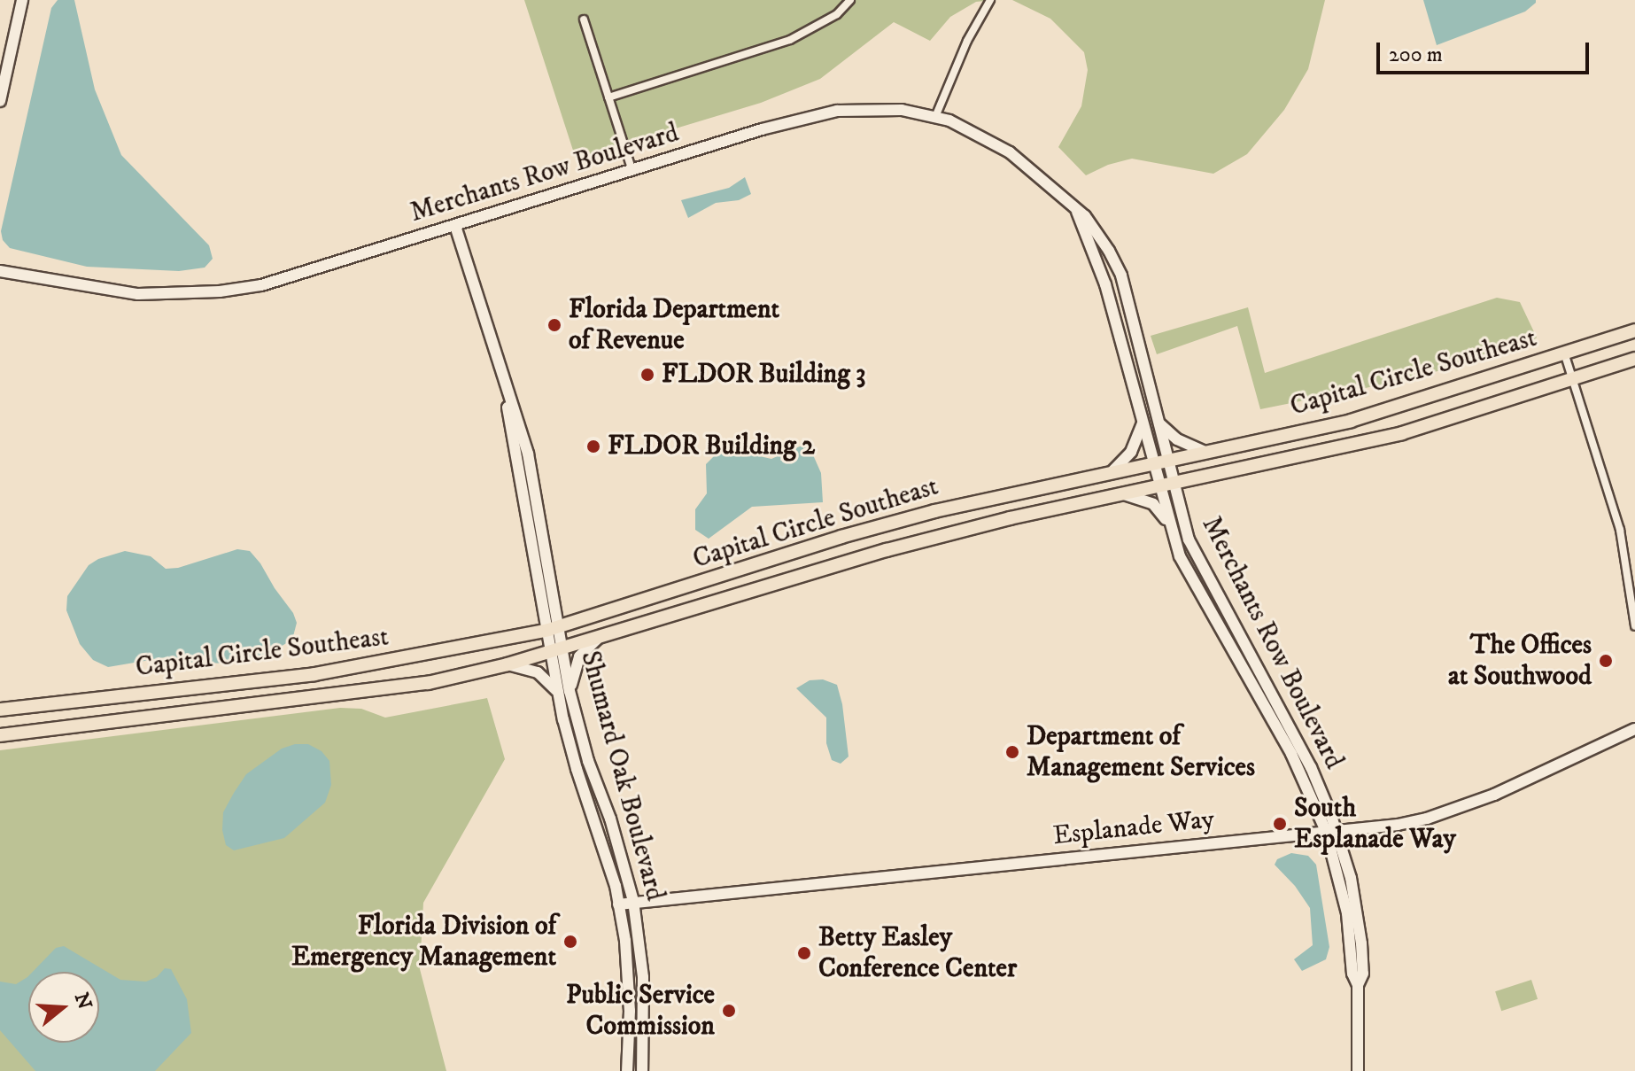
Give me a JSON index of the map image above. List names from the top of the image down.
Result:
{
  "streets": {
    "main road": ["Capital Circle Southeast"],
    "street": ["Merchants Row Boulevard", "Shumard Oak Boulevard", "Esplanade Way"]
  },
  "crossings": [
    ["Merchants Row Boulevard", "Capital Circle Southeast"],
    ["Merchants Row Boulevard", "Shumard Oak Boulevard"],
    ["Merchants Row Boulevard", "Esplanade Way"],
    ["Capital Circle Southeast", "Shumard Oak Boulevard"],
    ["Shumard Oak Boulevard", "Esplanade Way"]
  ],
  "places": [
    "Florida Department of Revenue",
    "FLDOR Building 3",
    "FLDOR Building 2",
    "The Offices at Southwood",
    "Department of Management Services",
    "South Esplanade Way",
    "Florida Division of Emergency Management",
    "Betty Easley Conference Center",
    "Public Service Commission"
  ],
  "scale_bar": "200 m",
  "north": "right"
}
